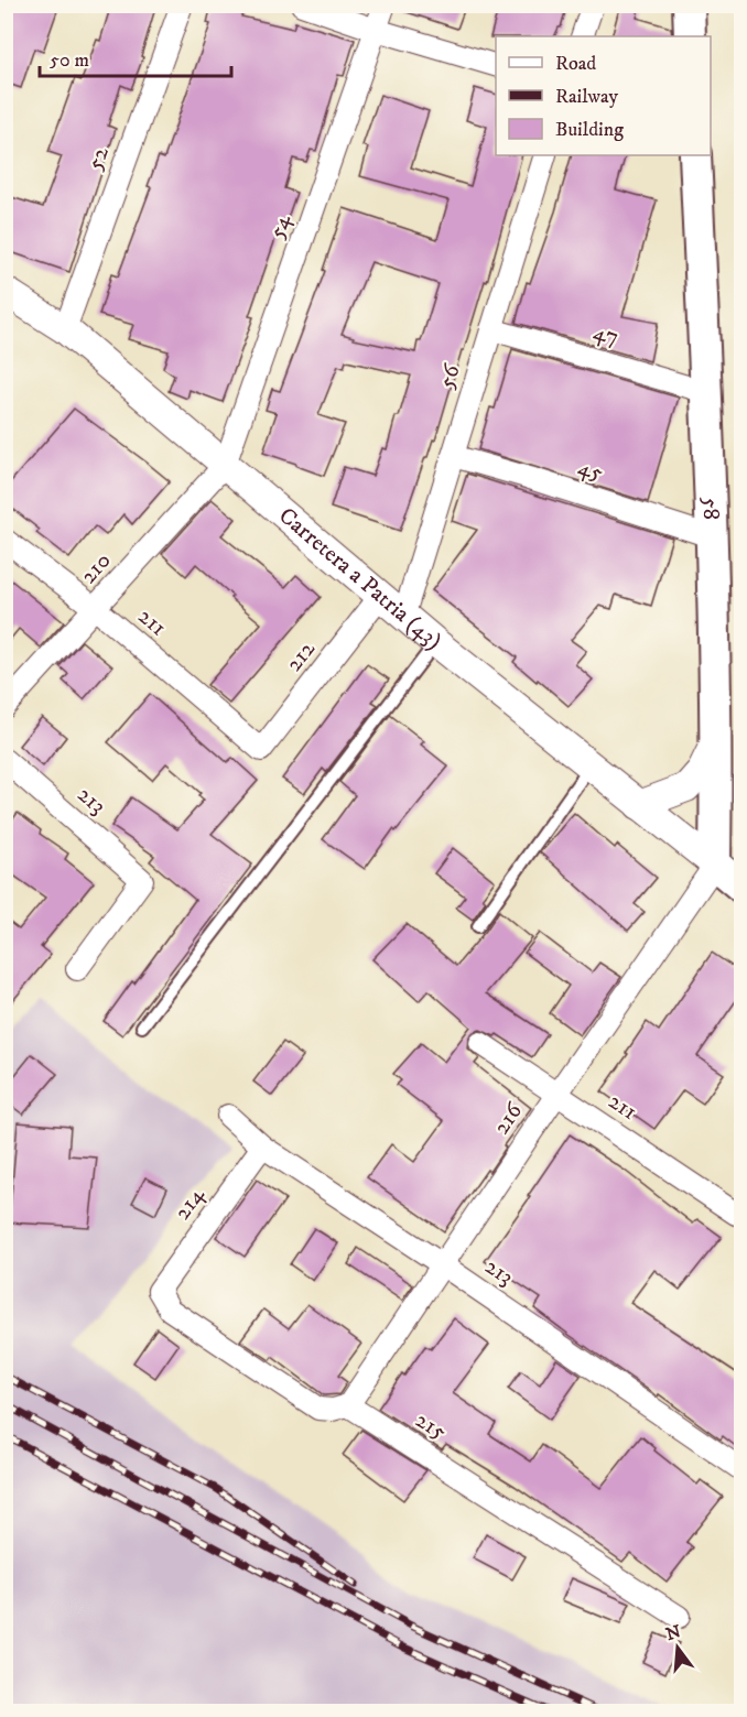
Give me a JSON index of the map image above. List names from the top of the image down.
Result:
{
  "streets": {
    "main road": ["58"],
    "street": [
      "52",
      "54",
      "47",
      "56",
      "45",
      "210",
      "Carretera a Patria (43)",
      "211",
      "212",
      "213",
      "216",
      "214",
      "215"
    ]
  },
  "crossings": [
    ["52", "Carretera a Patria (43)"],
    ["54", "210"],
    ["54", "Carretera a Patria (43)"],
    ["47", "56"],
    ["47", "58"],
    ["56", "45"],
    ["56", "Carretera a Patria (43)"],
    ["45", "58"],
    ["58", "Carretera a Patria (43)"],
    ["58", "216"],
    ["210", "Carretera a Patria (43)"],
    ["210", "211"],
    ["Carretera a Patria (43)", "212"],
    ["Carretera a Patria (43)", "216"],
    ["211", "212"],
    ["211", "216"],
    ["213", "216"],
    ["213", "214"],
    ["216", "214"],
    ["216", "215"],
    ["214", "215"]
  ],
  "legend": ["Road", "Railway", "Building"],
  "scale_bar": "50 m",
  "north": "top"
}
